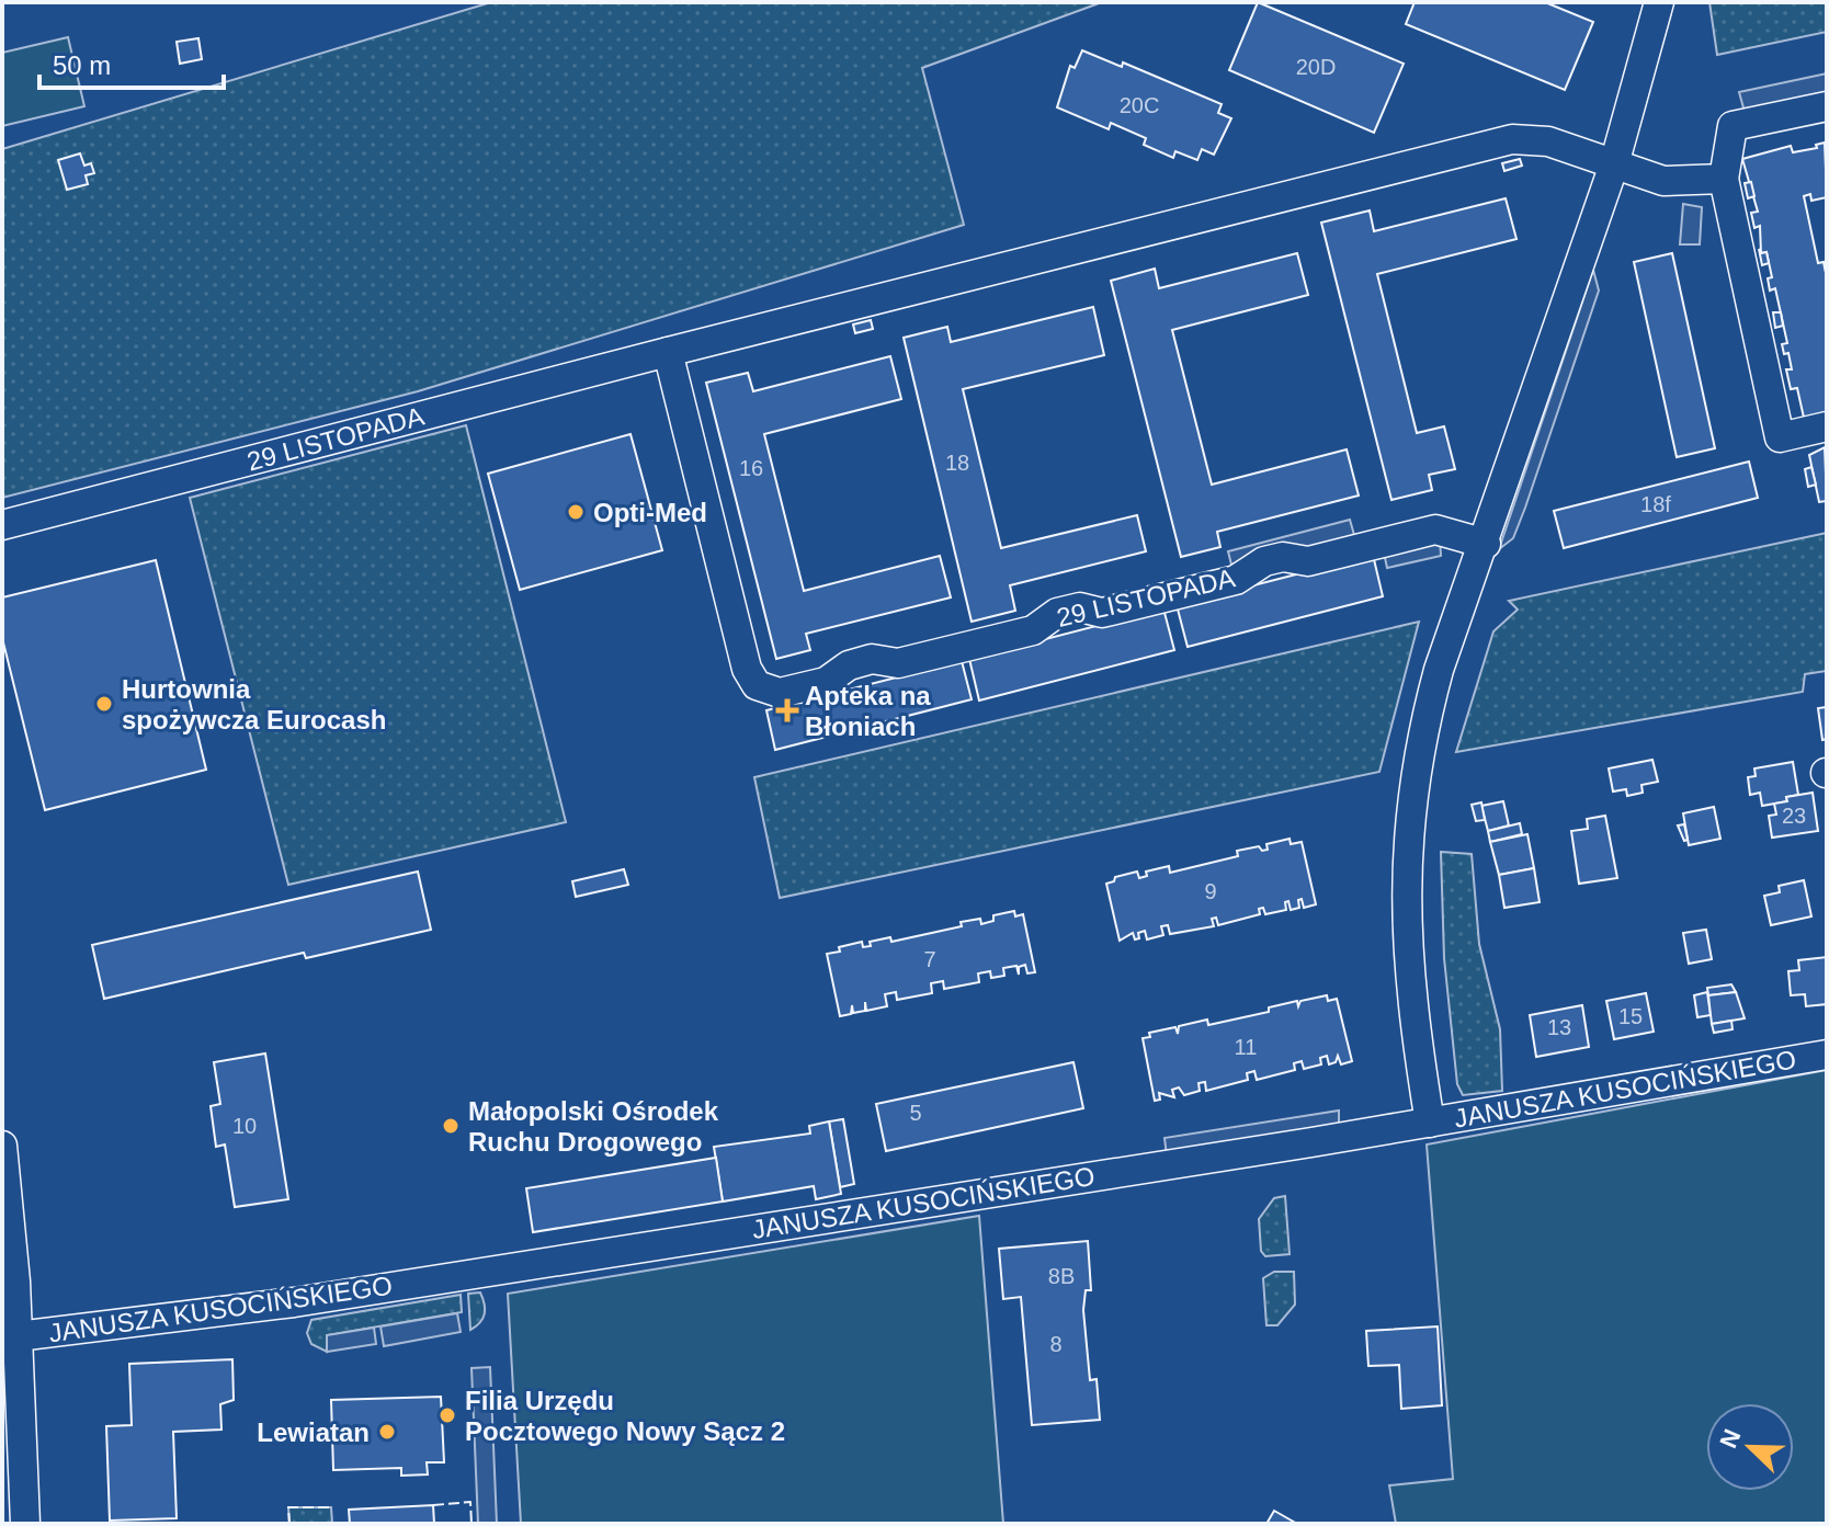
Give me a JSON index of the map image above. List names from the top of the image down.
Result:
{
  "streets": {
    "street": ["29 LISTOPADA", "JANUSZA KUSOCIŃSKIEGO"]
  },
  "places": {
    "other": [
      "Opti-Med",
      "Hurtownia spożywcza Eurocash",
      "Małopolski Ośrodek Ruchu Drogowego",
      "Filia Urzędu Pocztowego Nowy Sącz 2",
      "Lewiatan"
    ],
    "health": ["Apteka na Błoniach"]
  },
  "house_numbers": [
    "20D",
    "20C",
    "18",
    "16",
    "18f",
    "23",
    "9",
    "7",
    "15",
    "13",
    "11",
    "5",
    "10",
    "8B",
    "8"
  ],
  "scale_bar": "50 m",
  "north": "top left"
}
